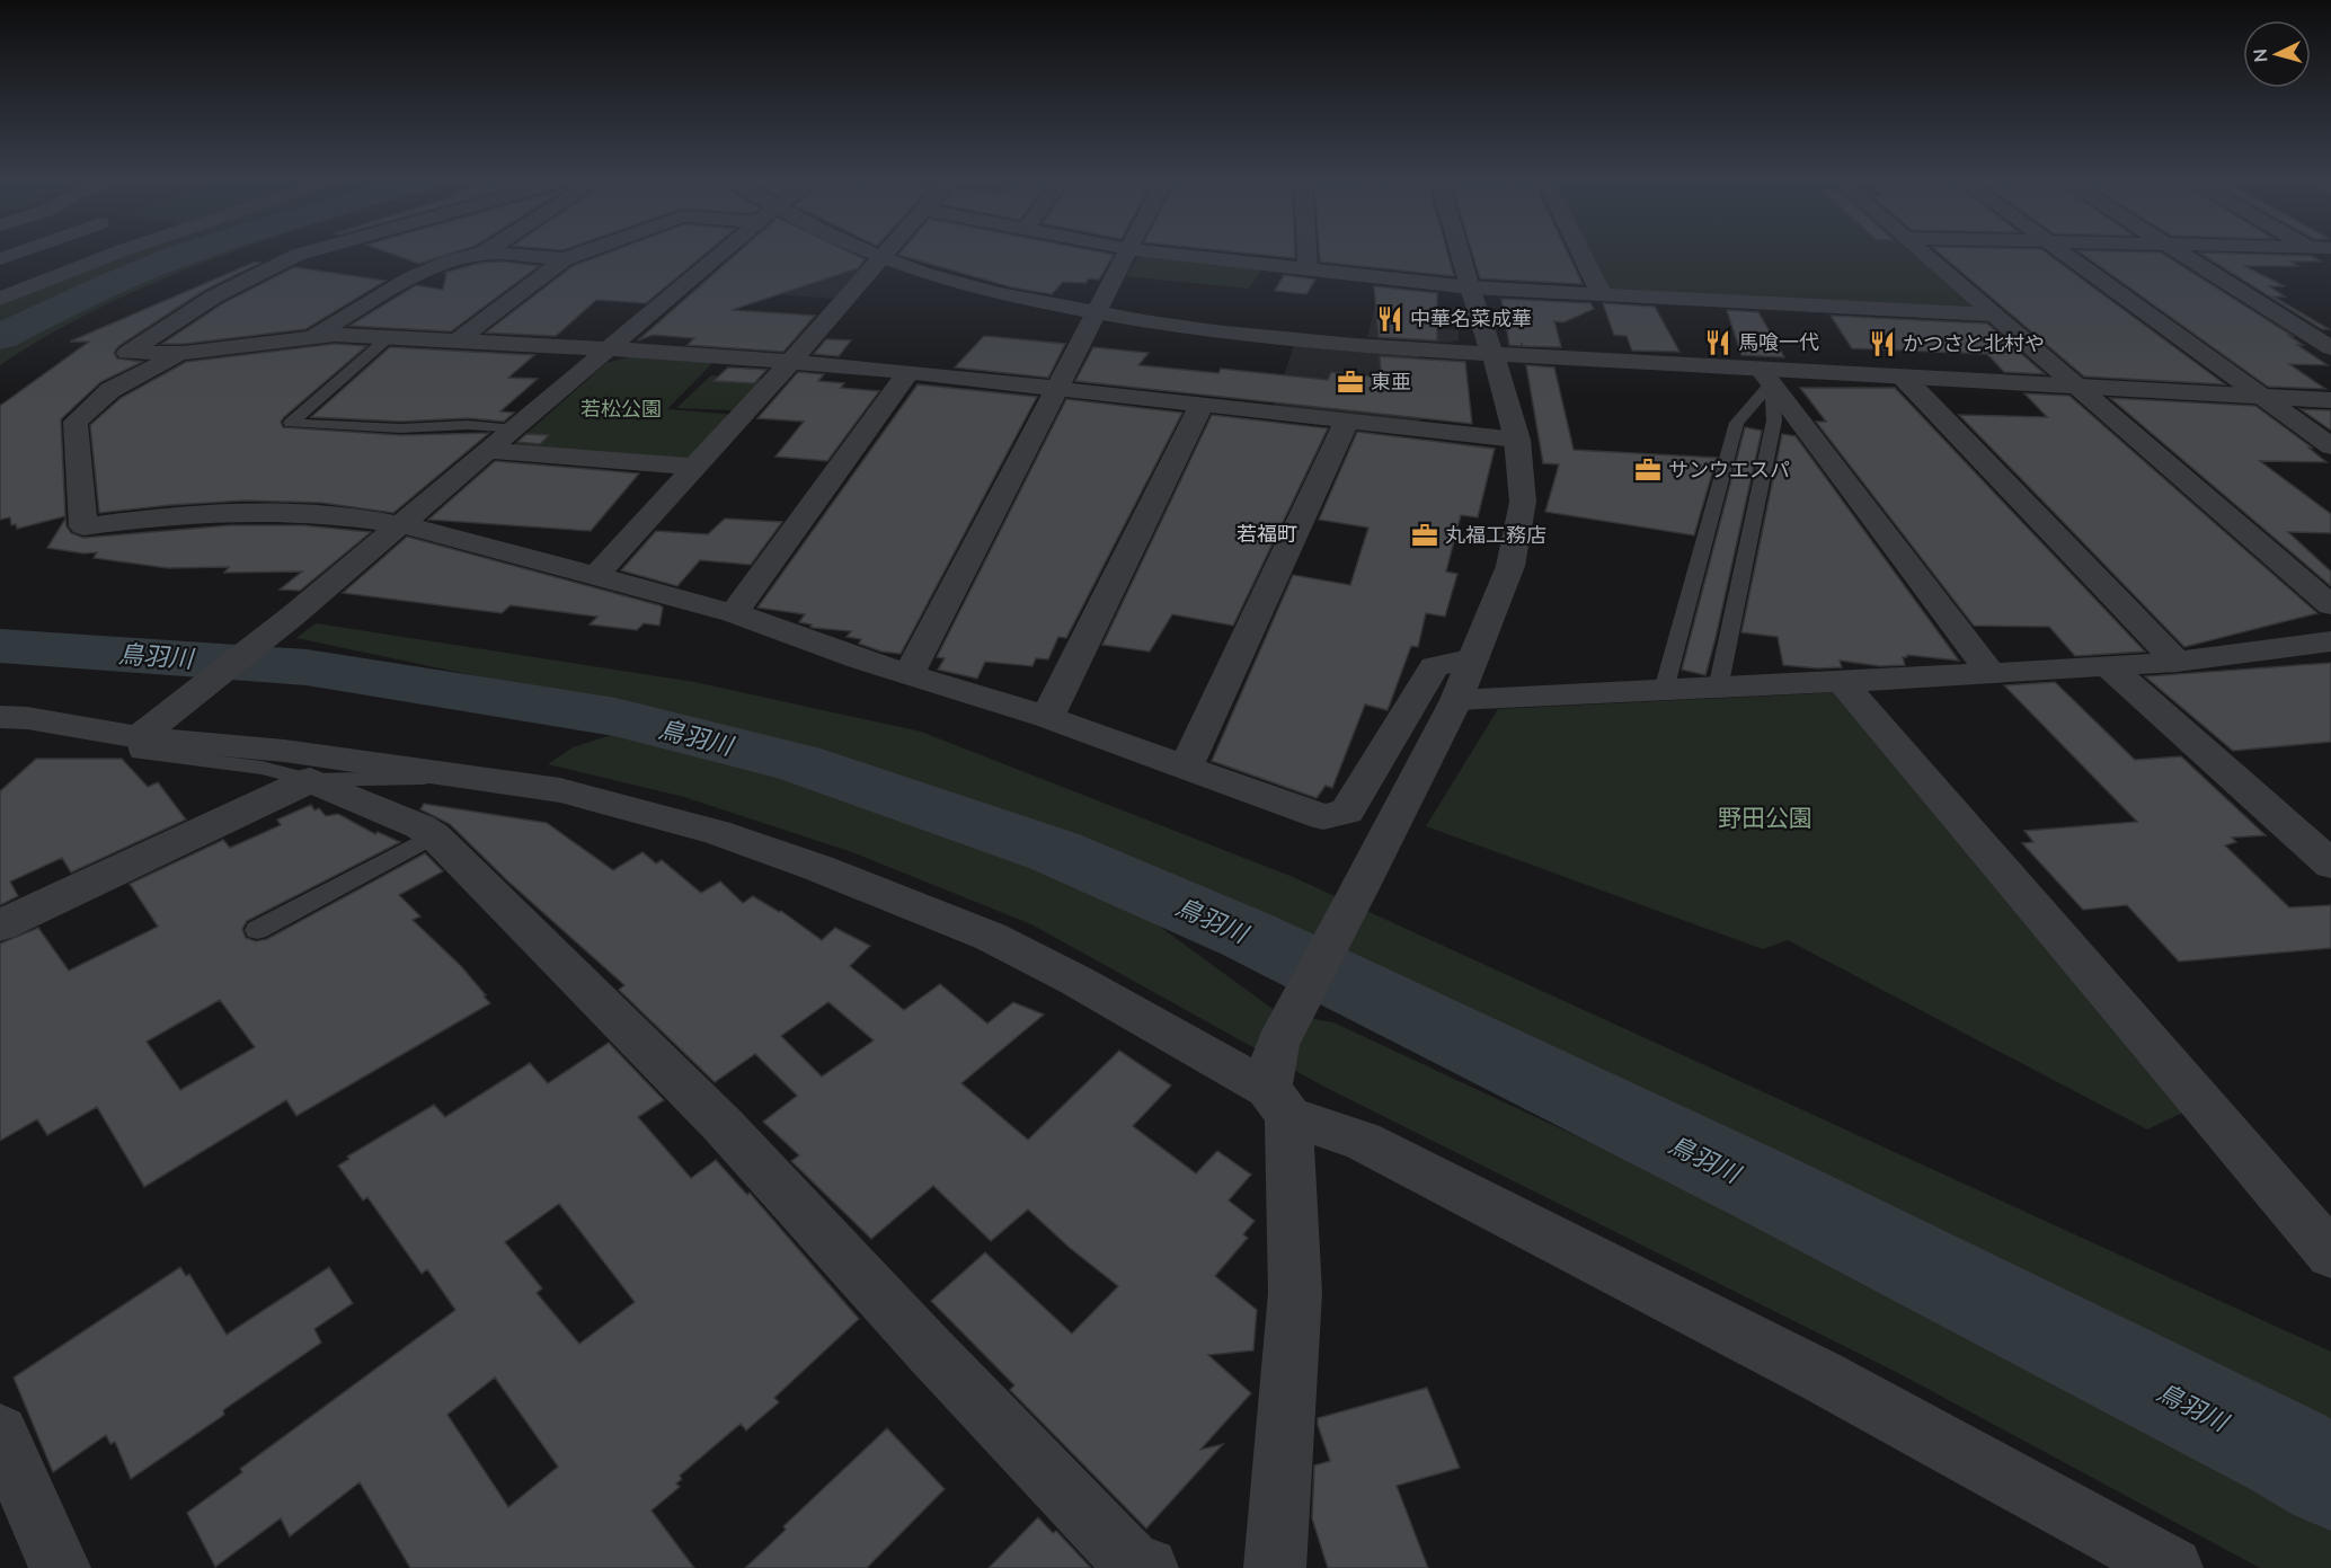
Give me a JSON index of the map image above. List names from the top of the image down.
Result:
{
  "districts": ["若福町"],
  "water": ["鳥羽川"],
  "parks": ["若松公園", "野田公園"],
  "places": {
    "restaurant": ["中華名菜成華", "馬喰一代", "かつさと北村や"],
    "office": ["東亜", "サンウエスパ", "丸福工務店"]
  },
  "north": "left"
}
